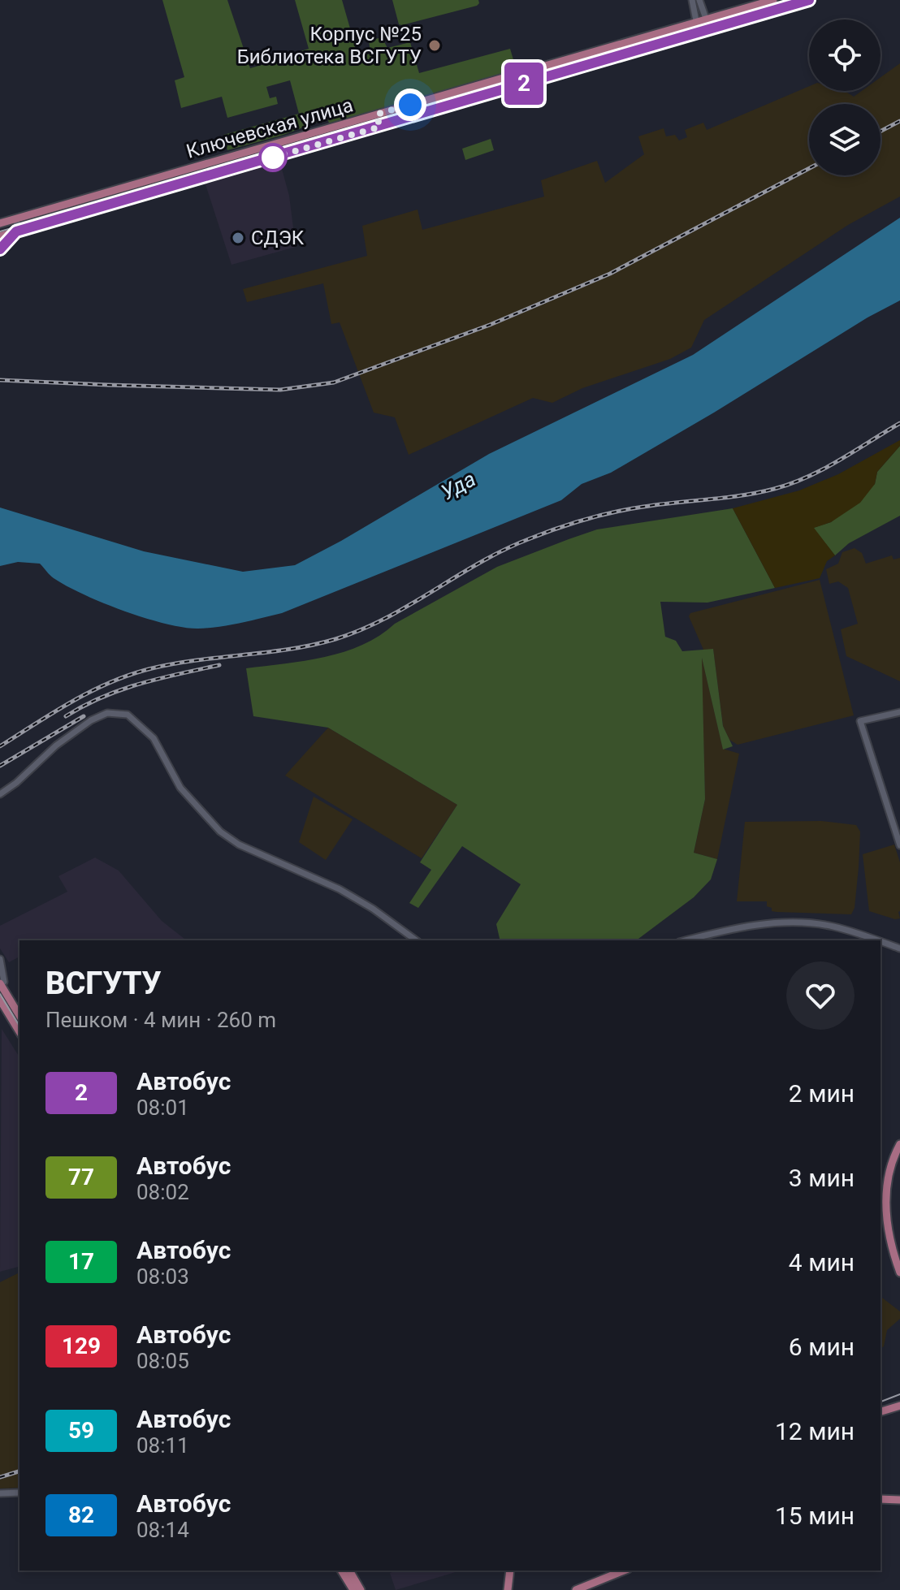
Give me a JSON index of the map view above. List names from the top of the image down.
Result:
{
  "streets": {
    "main road": ["Ключевская улица"]
  },
  "water": ["Уда"],
  "places": ["Корпус №25 Библиотека ВСГУТУ", "СДЭК"],
  "lines": ["bus line 2"],
  "page": {
    "on_map": "2",
    "heading": ["ВСГУТУ", "Пешком · 4 мин · 260 m"],
    "list": [
      {
        "mark": "2",
        "name": "Автобус",
        "note": "08:01",
        "value": "2 мин"
      },
      {
        "mark": "77",
        "name": "Автобус",
        "note": "08:02",
        "value": "3 мин"
      },
      {
        "mark": "17",
        "name": "Автобус",
        "note": "08:03",
        "value": "4 мин"
      },
      {
        "mark": "129",
        "name": "Автобус",
        "note": "08:05",
        "value": "6 мин"
      },
      {
        "mark": "59",
        "name": "Автобус",
        "note": "08:11",
        "value": "12 мин"
      },
      {
        "mark": "82",
        "name": "Автобус",
        "note": "08:14",
        "value": "15 мин"
      }
    ]
  }
}
